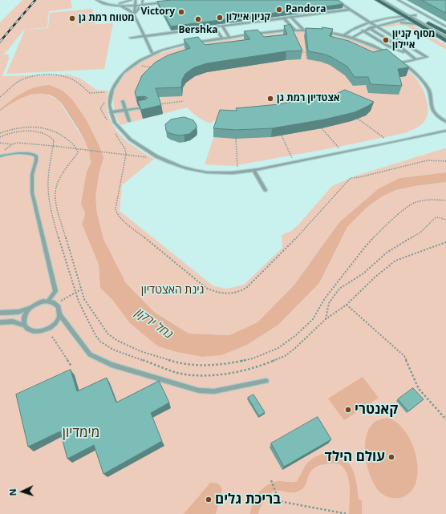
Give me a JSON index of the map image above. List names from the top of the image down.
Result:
{
  "water": ["נחל ירקון"],
  "parks": ["גינת האצטדיון", "מימדיון"],
  "places": [
    "Pandora",
    "Victory",
    "קניון איילון",
    "מטווח רמת גן",
    "Bershka",
    "מסוף קניון איילון",
    "אצטדיון רמת גן",
    "קאנטרי",
    "עולם הילד",
    "בריכת גלים"
  ],
  "north": "left"
}
